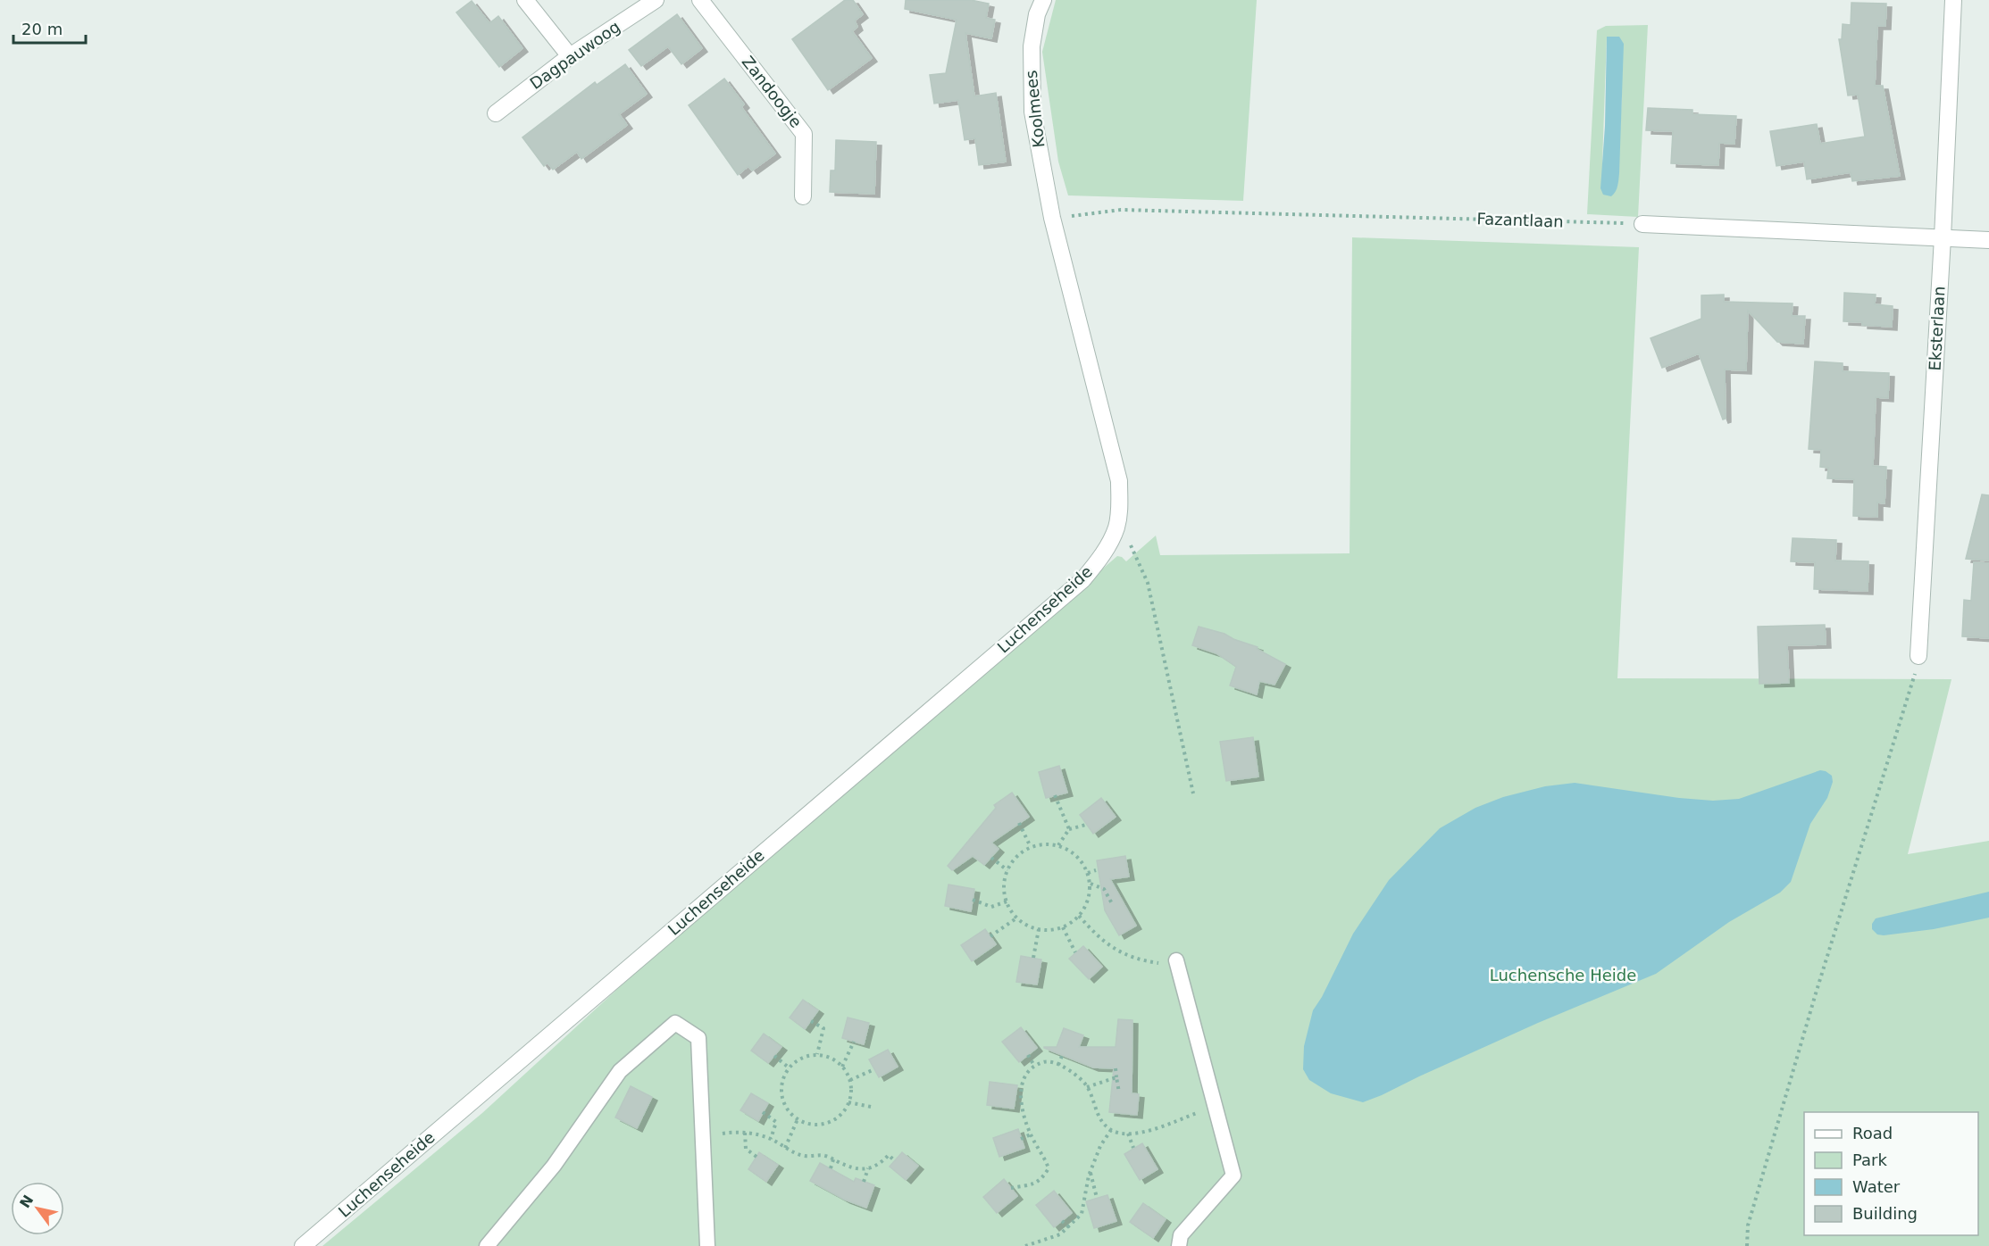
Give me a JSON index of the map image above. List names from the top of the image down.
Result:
{
  "streets": {
    "street": [
      "Dagpauwoog",
      "Zandoogje",
      "Koolmees",
      "Eksterlaan",
      "Luchenseheide"
    ],
    "path": ["Fazantlaan"]
  },
  "crossings": [
    ["Koolmees", "Fazantlaan"],
    ["Koolmees", "Luchenseheide"],
    ["Fazantlaan", "Luchenseheide"]
  ],
  "parks": ["Luchensche Heide"],
  "legend": [
    "Road",
    "Park",
    "Water",
    "Building"
  ],
  "scale_bar": "20 m",
  "north": "top left"
}
